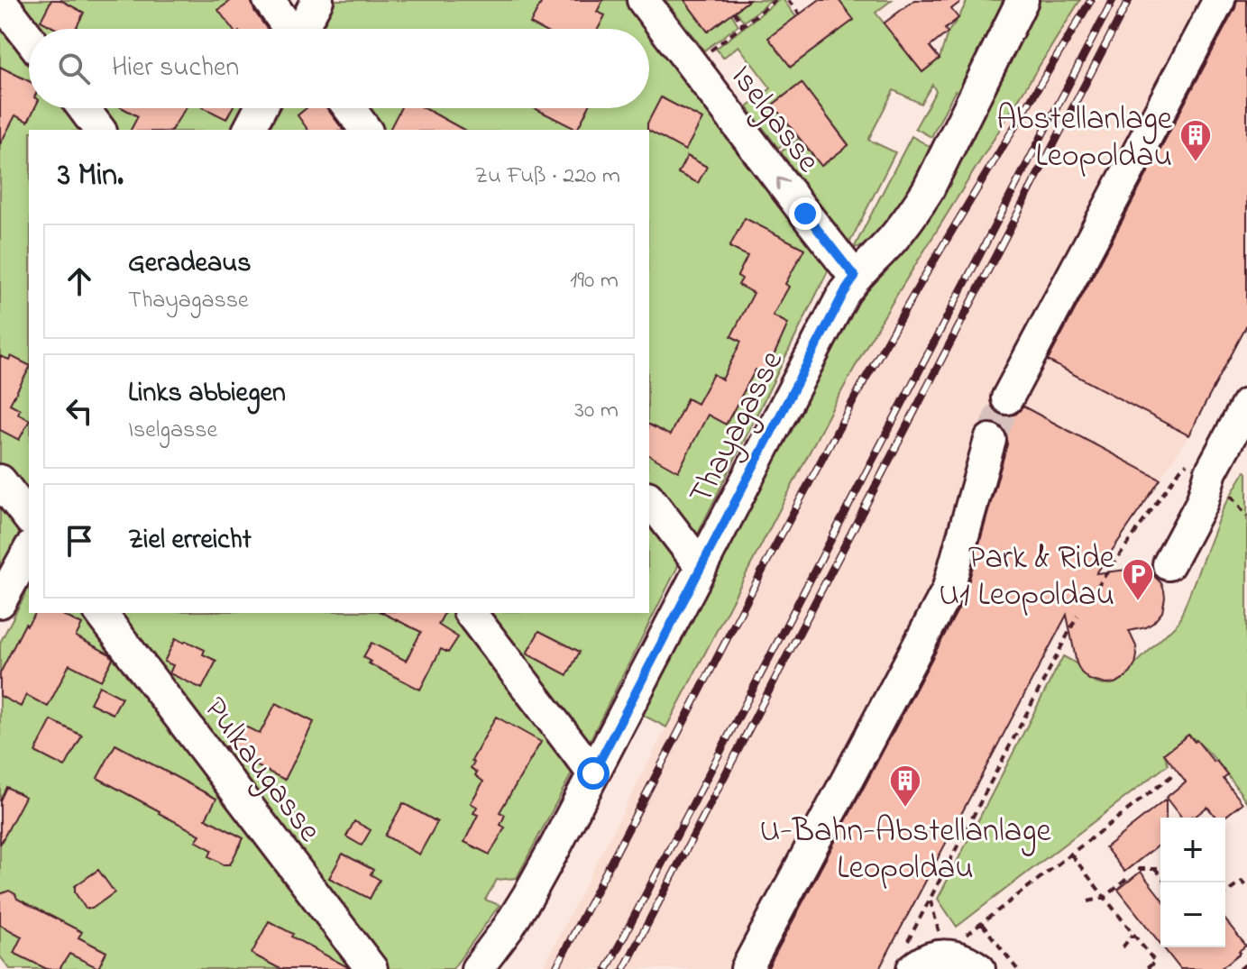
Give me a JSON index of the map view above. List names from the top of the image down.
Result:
{
  "streets": {
    "street": ["Iselgasse", "Thayagasse", "Pulkaugasse"]
  },
  "crossings": [
    ["Iselgasse", "Thayagasse"]
  ],
  "one_way": ["Iselgasse"],
  "places": {
    "building": ["Abstellanlage Leopoldau", "U-Bahn-Abstellanlage Leopoldau"],
    "parking": ["Park & Ride U1 Leopoldau"]
  },
  "page": {
    "search": "Hier suchen",
    "heading": ["3 Min.", "Zu Fuß · 220 m"],
    "list": [
      ["Geradeaus", "Thayagasse", "190 m"],
      ["Links abbiegen", "Iselgasse", "30 m"],
      "Ziel erreicht"
    ],
    "map_buttons": ["+", "−"]
  }
}
